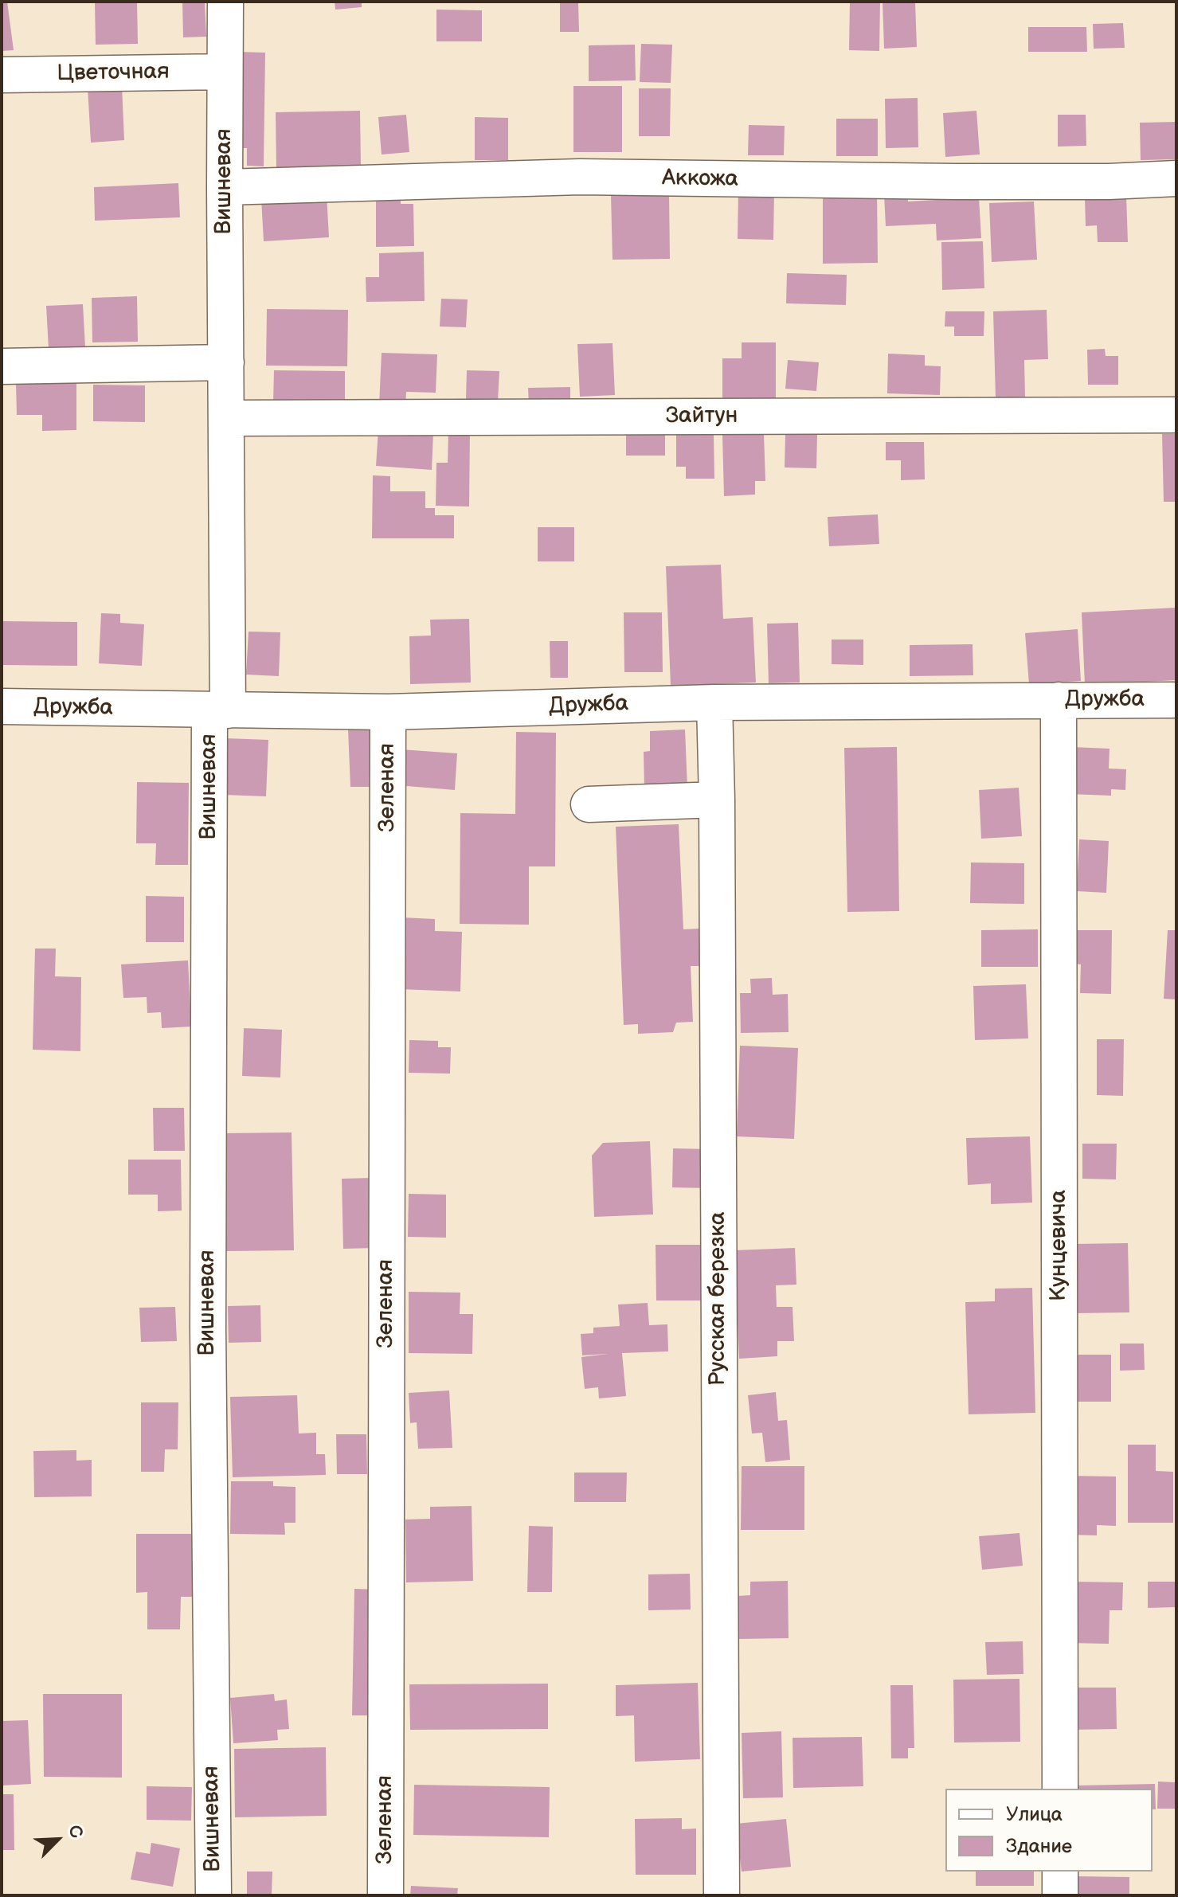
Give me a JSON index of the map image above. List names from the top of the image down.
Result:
{
  "streets": {
    "street": [
      "Цветочная",
      "Аккожа",
      "Вишневая",
      "Зайтун",
      "Дружба",
      "Зеленая",
      "Кунцевича",
      "Русская березка"
    ]
  },
  "crossings": [
    ["Цветочная", "Вишневая"],
    ["Аккожа", "Вишневая"],
    ["Вишневая", "Зайтун"],
    ["Вишневая", "Дружба"],
    ["Дружба", "Зеленая"],
    ["Дружба", "Кунцевича"],
    ["Дружба", "Русская березка"]
  ],
  "legend": ["Улица", "Здание"],
  "north": "top right"
}
